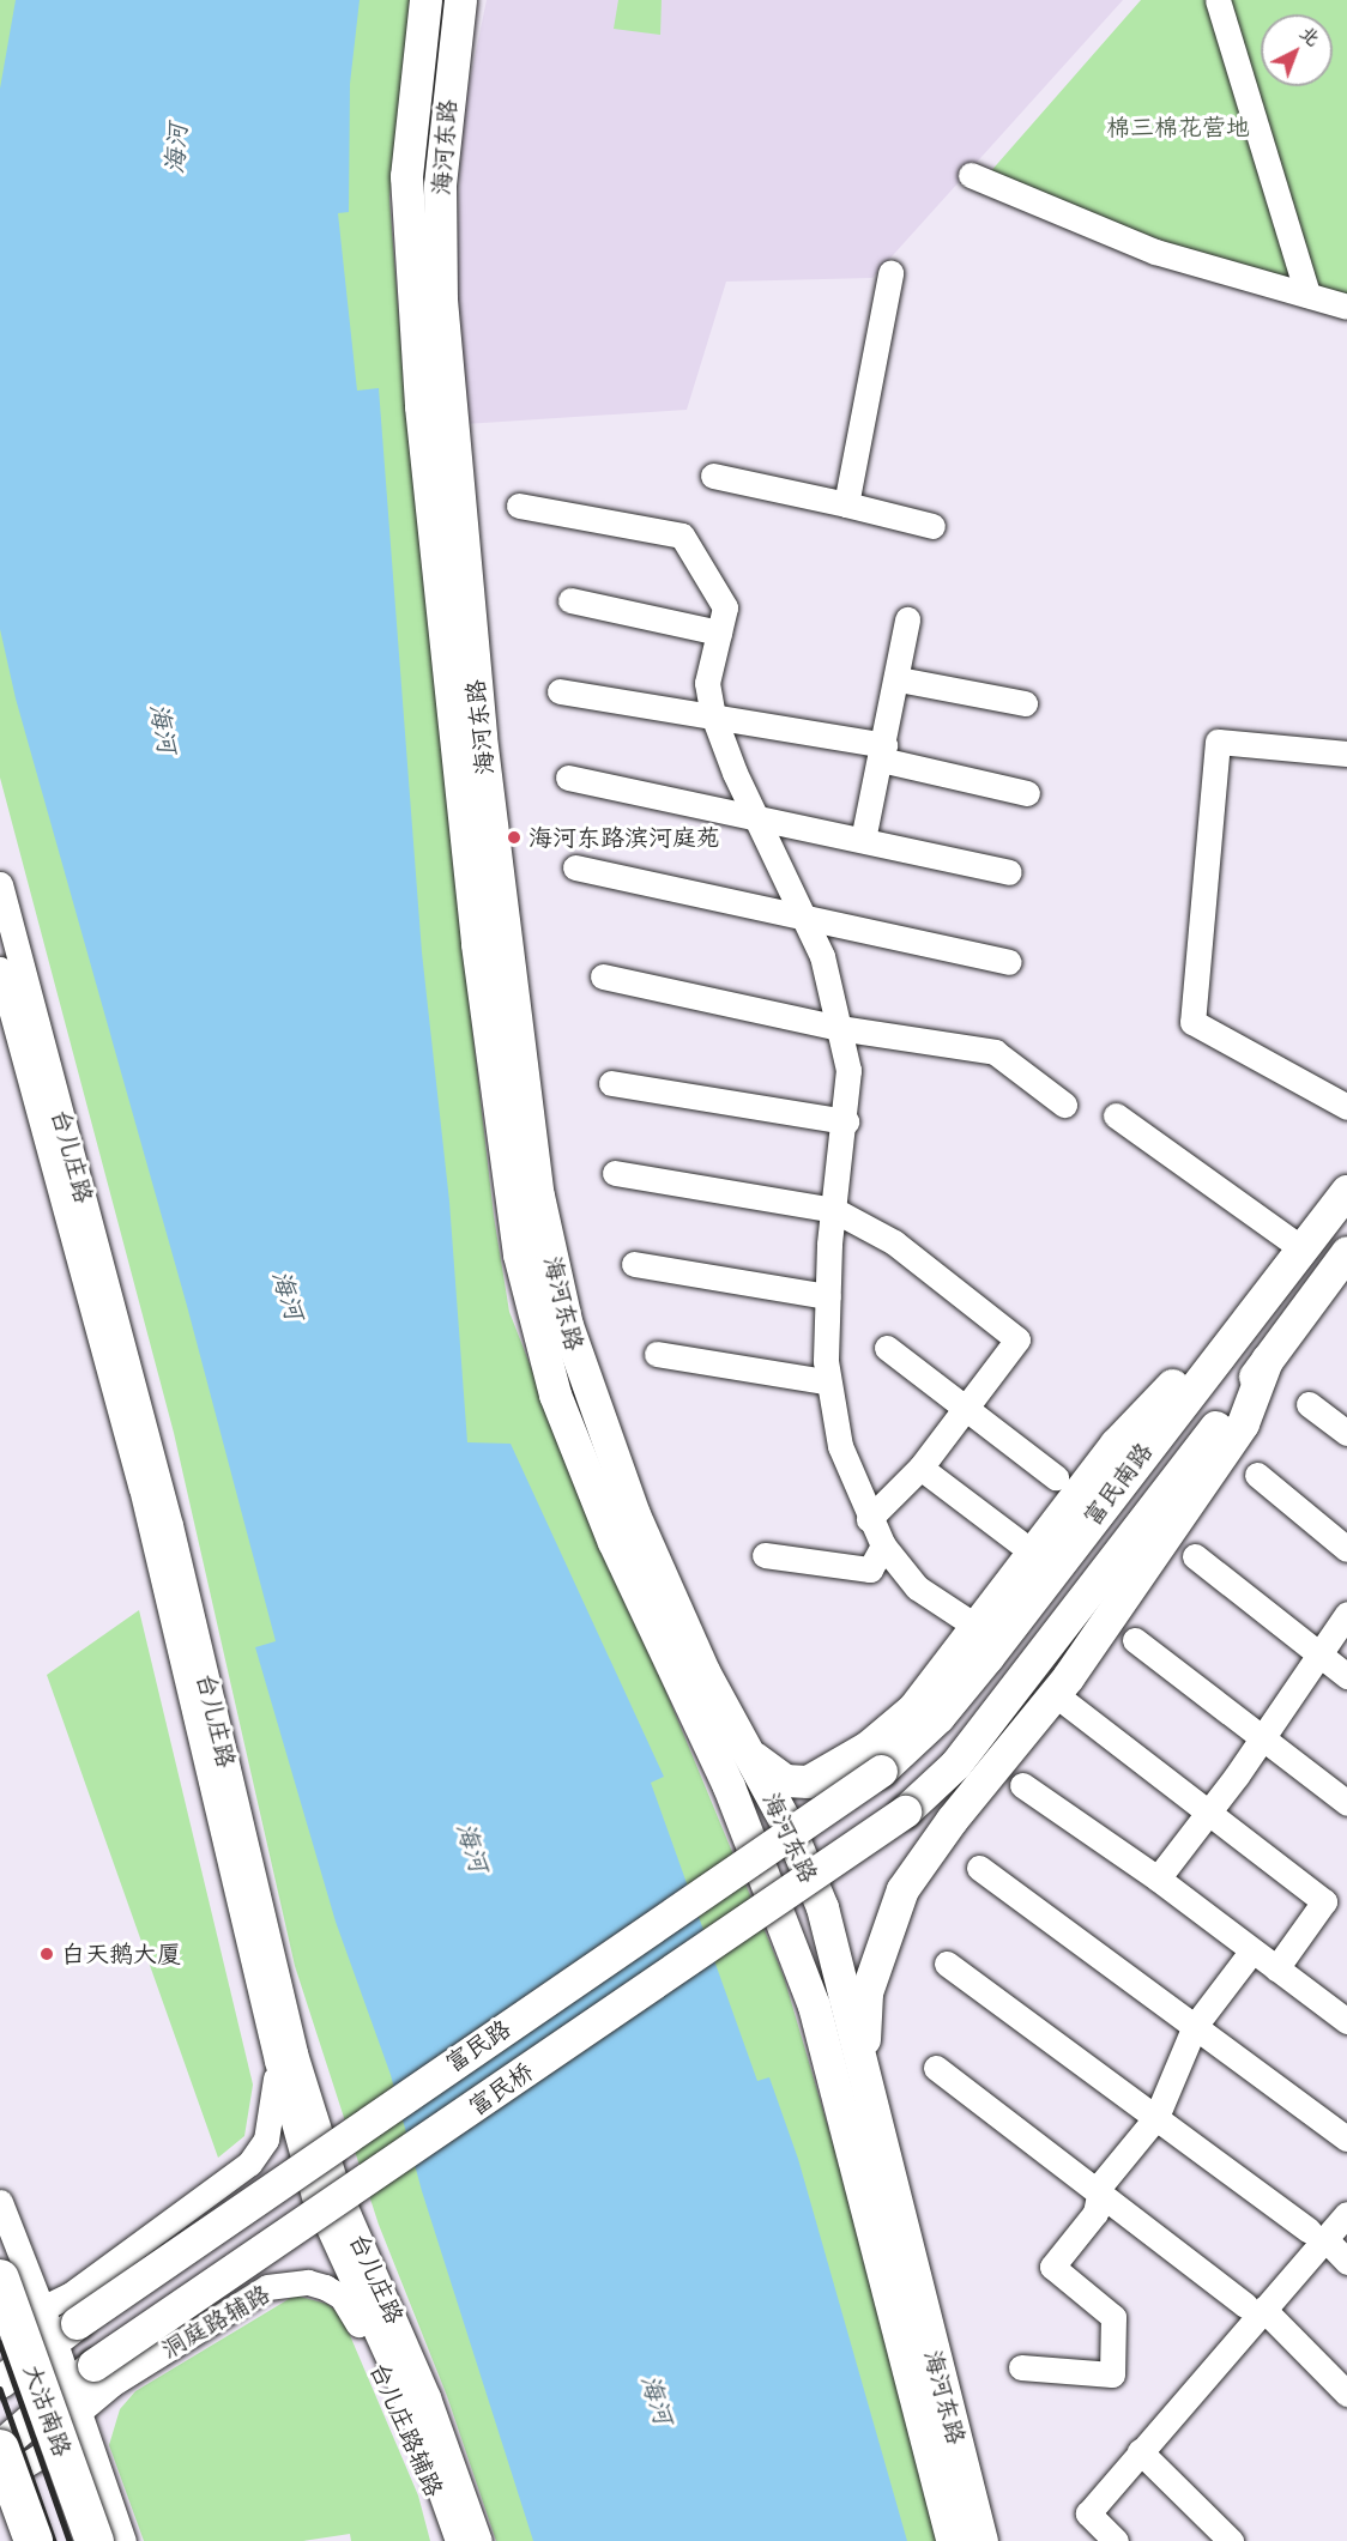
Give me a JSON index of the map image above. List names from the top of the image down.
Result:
{
  "streets": {
    "highway": ["大沽南路"],
    "main road": [
      "海河东路",
      "富民南路",
      "富民路",
      "富民桥"
    ],
    "street": ["台儿庄路", "洞庭路辅路", "台儿庄路辅路"]
  },
  "crossings": [
    ["台儿庄路", "台儿庄路辅路"],
    ["富民南路", "富民路"],
    ["富民南路", "富民桥"],
    ["富民桥", "洞庭路辅路"],
    ["洞庭路辅路", "台儿庄路辅路"]
  ],
  "water": ["海河"],
  "parks": ["棉三棉花营地"],
  "places": ["海河东路滨河庭苑", "白天鹅大厦"],
  "north": "top right"
}
